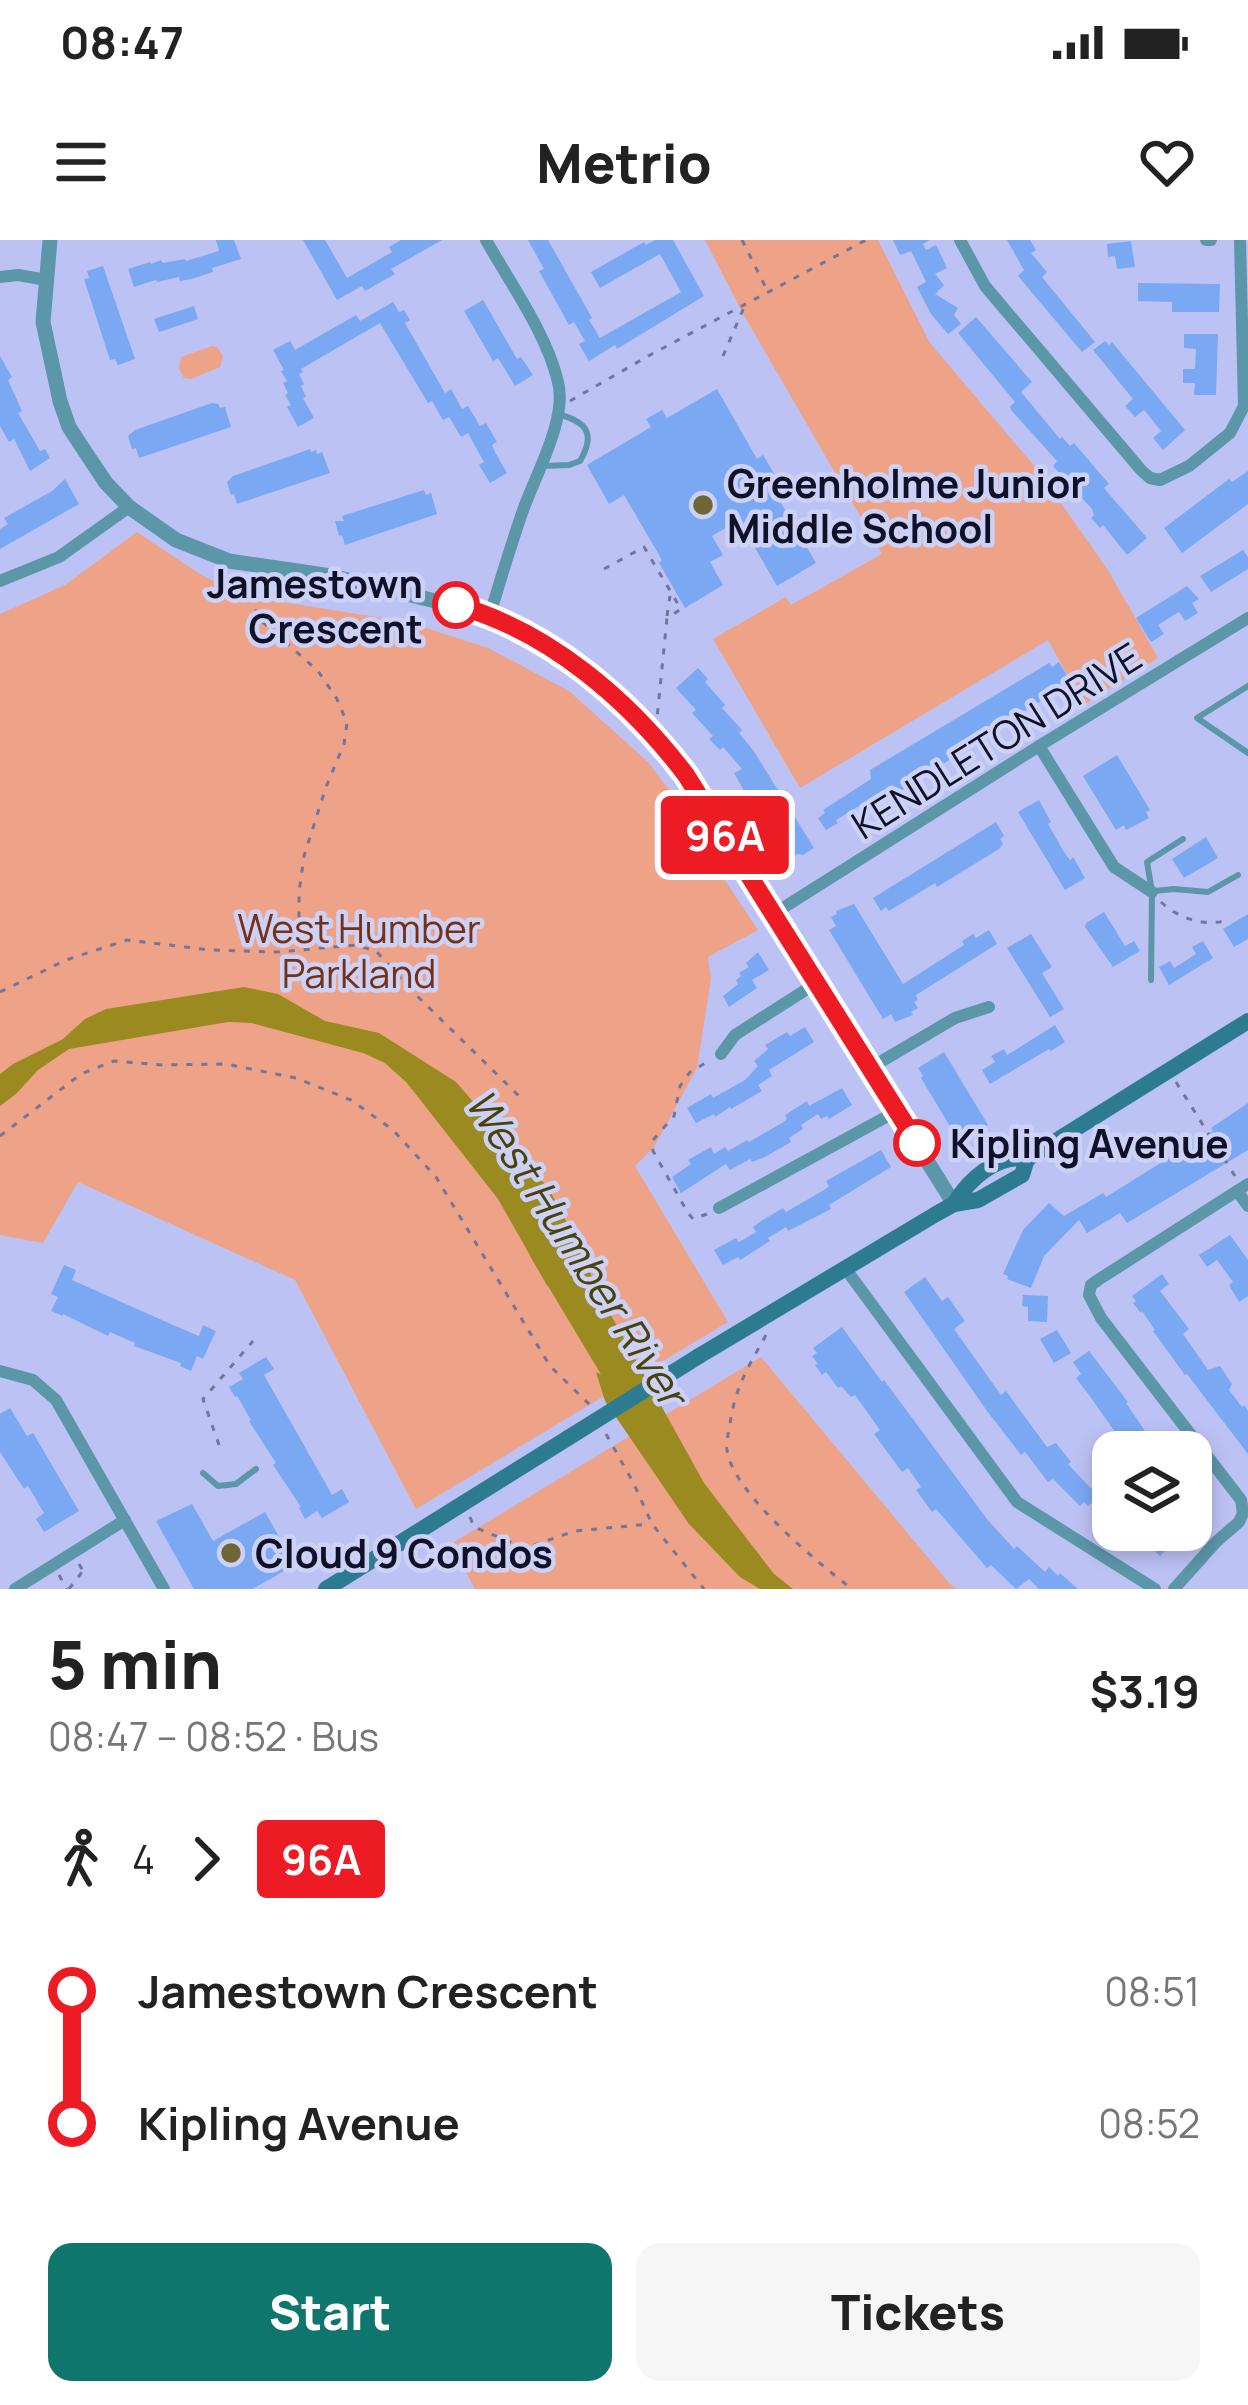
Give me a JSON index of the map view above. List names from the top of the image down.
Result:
{
  "streets": {
    "street": ["KENDLETON DRIVE"]
  },
  "water": ["West Humber River"],
  "parks": ["West Humber Parkland"],
  "places": [
    "Greenholme Junior Middle School",
    "Jamestown Crescent",
    "Kipling Avenue",
    "Cloud 9 Condos"
  ],
  "lines": ["bus line 96A"],
  "page": {
    "status": "08:47",
    "header": "Metrio",
    "on_map": "96A",
    "heading": ["5 min", "08:47 – 08:52 · Bus", "$3.19"],
    "legs": ["4", "96A"],
    "list": [
      {
        "name": "Jamestown Crescent",
        "value": "08:51"
      },
      {
        "name": "Kipling Avenue",
        "value": "08:52"
      }
    ],
    "buttons": ["Start", "Tickets"]
  }
}
